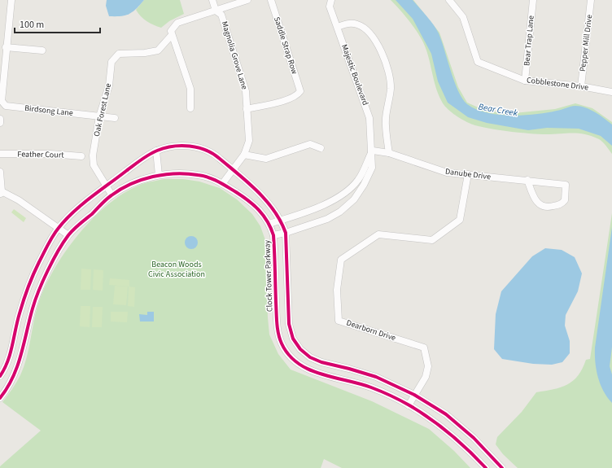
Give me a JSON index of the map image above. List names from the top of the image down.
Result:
{
  "streets": {
    "street": [
      "Bear Trap Lane",
      "Pepper Mill Drive",
      "Saddle Strap Row",
      "Magnolia Grove Lane",
      "Majestic Boulevard",
      "Cobblestone Drive",
      "Oak Forest Lane",
      "Birdsong Lane",
      "Feather Court",
      "Danube Drive",
      "Clock Tower Parkway",
      "Dearborn Drive"
    ]
  },
  "crossings": [
    ["Bear Trap Lane", "Cobblestone Drive"],
    ["Pepper Mill Drive", "Cobblestone Drive"],
    ["Saddle Strap Row", "Magnolia Grove Lane"],
    ["Magnolia Grove Lane", "Oak Forest Lane"],
    ["Magnolia Grove Lane", "Clock Tower Parkway"],
    ["Majestic Boulevard", "Danube Drive"],
    ["Majestic Boulevard", "Clock Tower Parkway"],
    ["Oak Forest Lane", "Birdsong Lane"],
    ["Oak Forest Lane", "Clock Tower Parkway"],
    ["Danube Drive", "Dearborn Drive"],
    ["Clock Tower Parkway", "Dearborn Drive"]
  ],
  "water": ["Bear Creek"],
  "parks": ["Beacon Woods Civic Association"],
  "scale_bar": "100 m"
}
